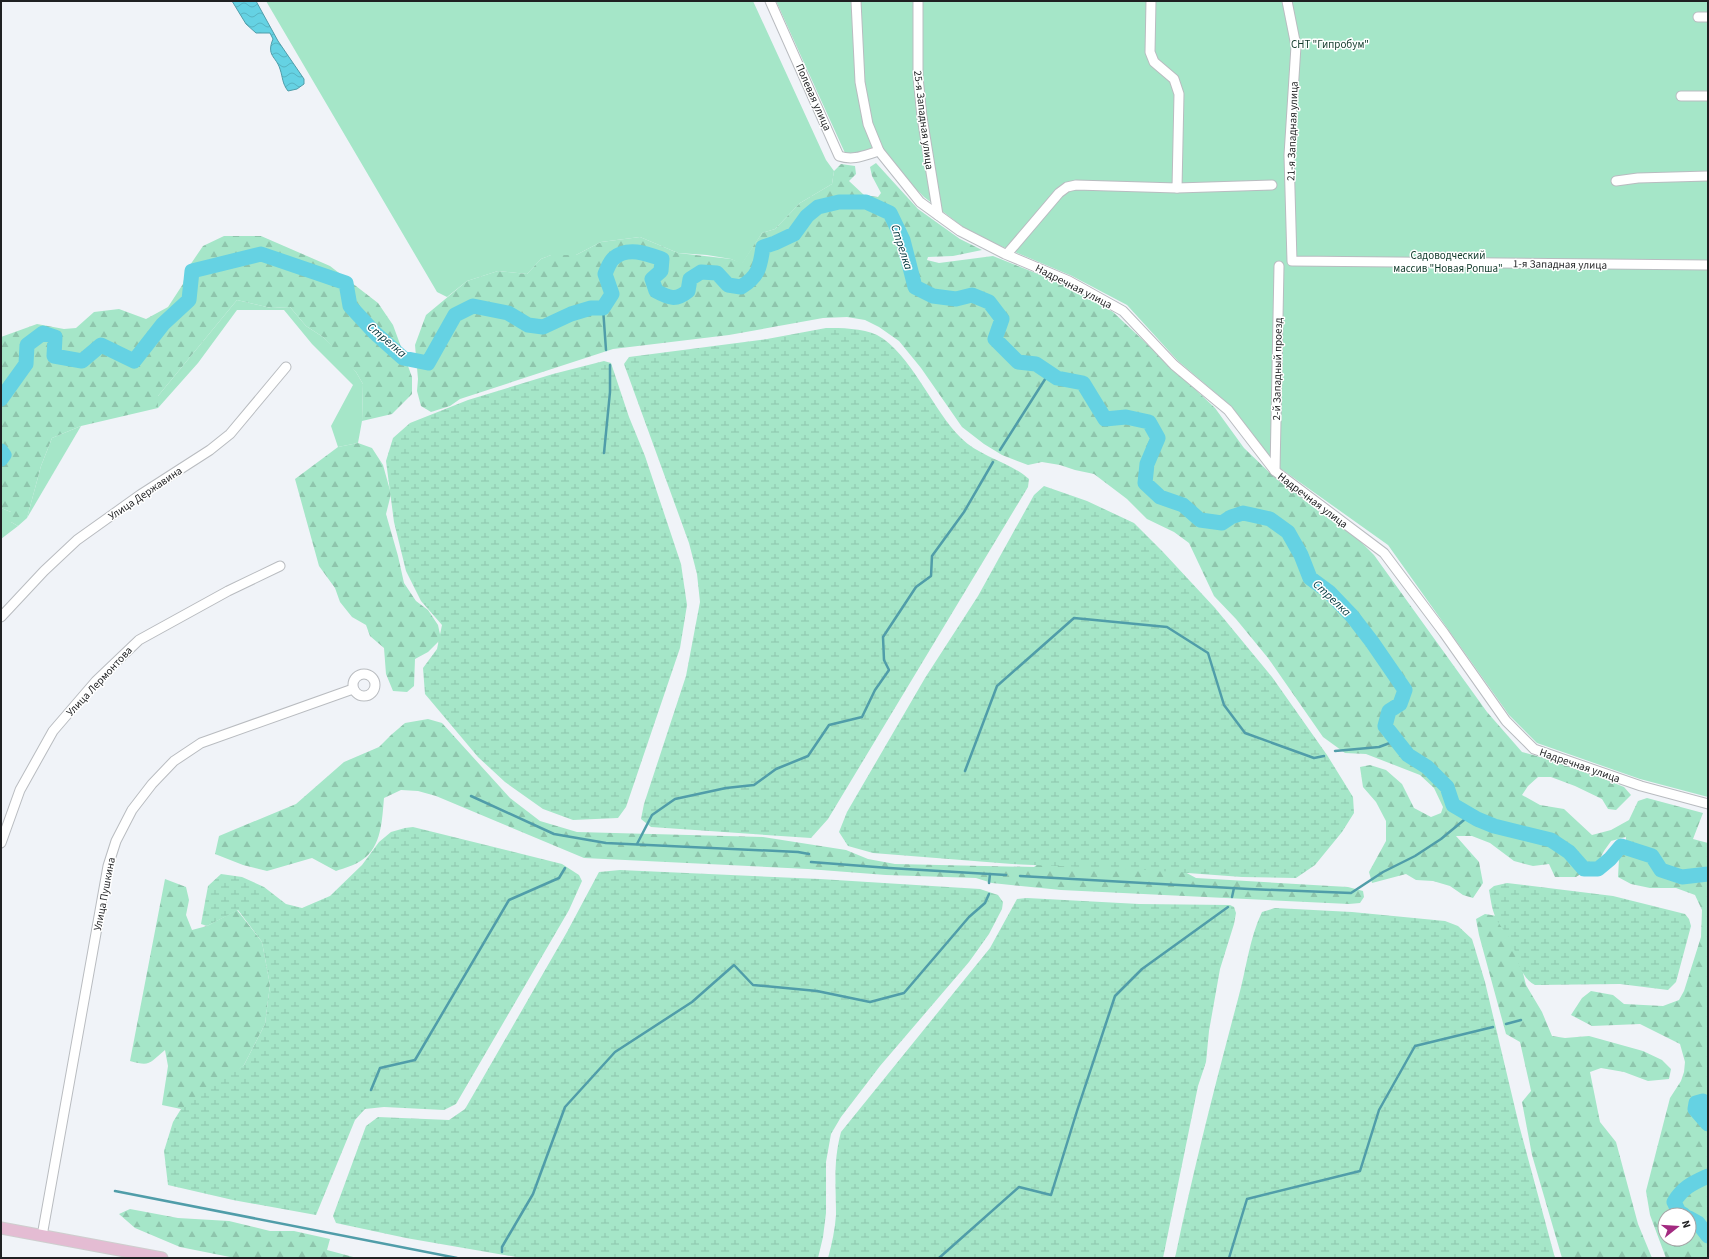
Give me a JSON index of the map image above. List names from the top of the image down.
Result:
{
  "streets": {
    "street": [
      "Полевая улица",
      "25-я Западная улица",
      "21-я Западная улица",
      "1-я Западная улица",
      "Надречная улица",
      "2-й Западный проезд",
      "Улица Державина",
      "Улица Лермонтова",
      "Улица Пушкина"
    ]
  },
  "crossings": [
    ["Полевая улица", "Надречная улица"],
    ["25-я Западная улица", "Надречная улица"],
    ["21-я Западная улица", "1-я Западная улица"],
    ["Надречная улица", "2-й Западный проезд"]
  ],
  "water": ["Стрелка"],
  "parks": ["СНТ \"Гипробум\"", "Садоводческий массив \"Новая Ропша\""],
  "north": "right"
}
